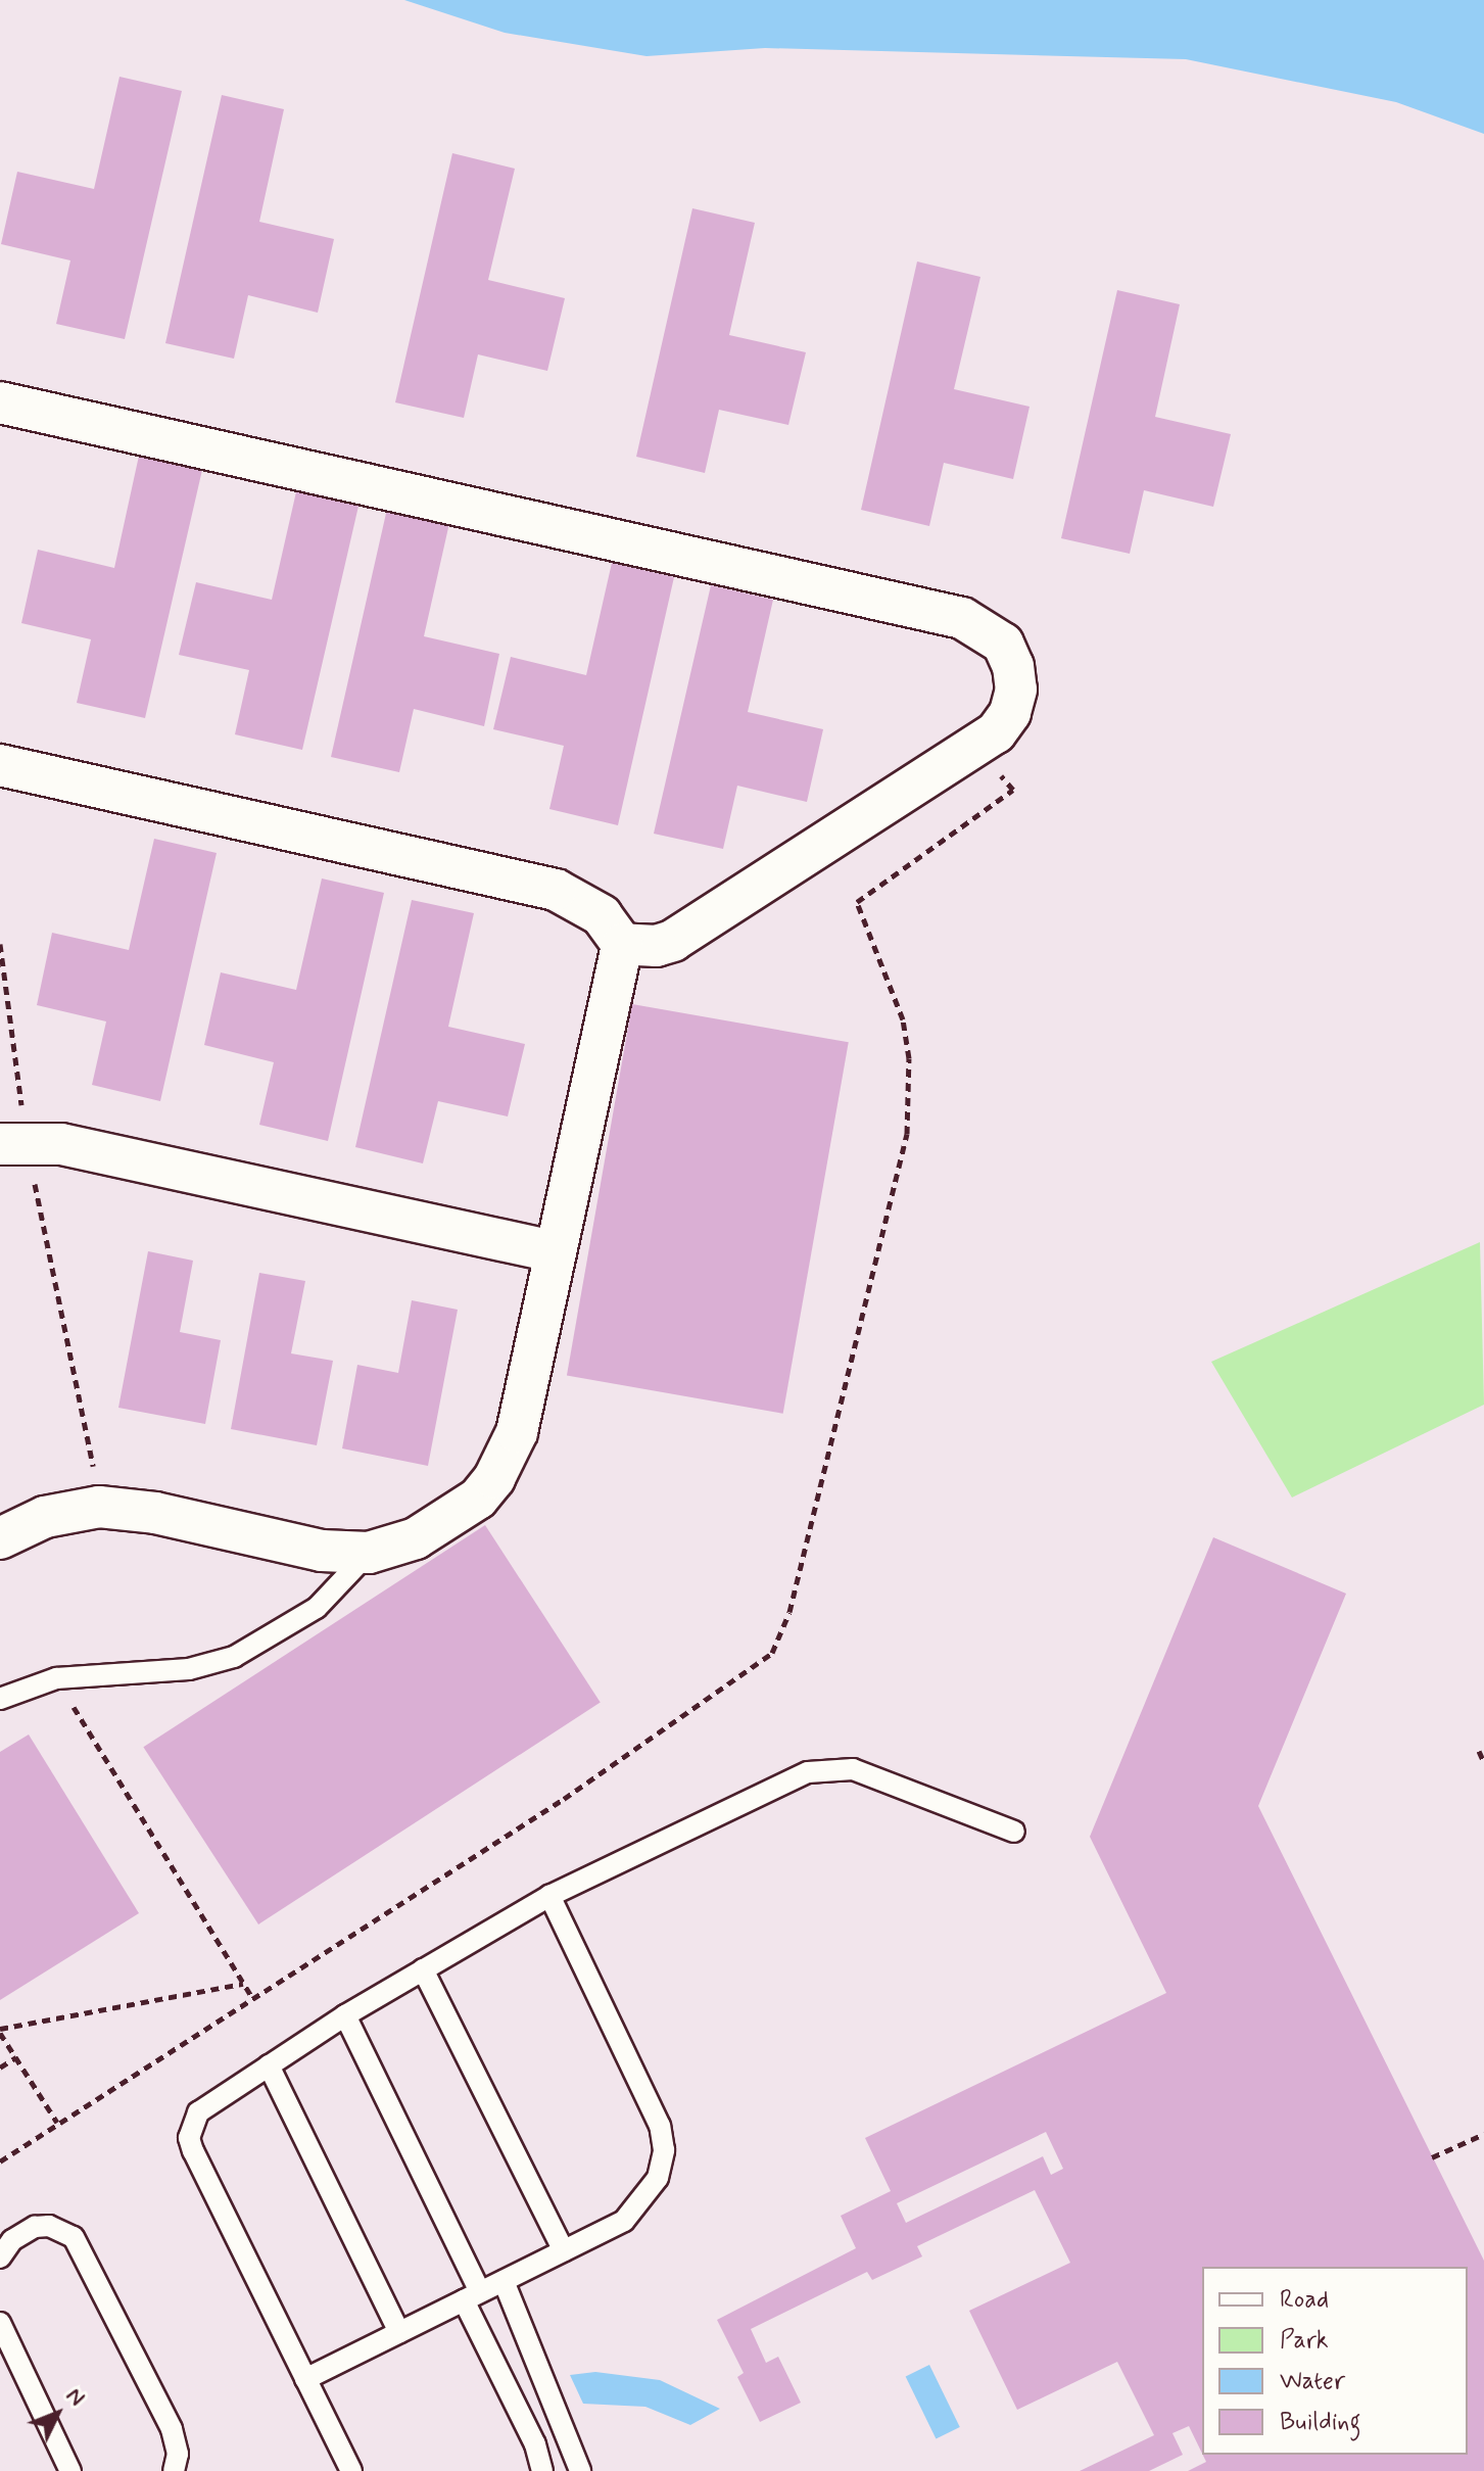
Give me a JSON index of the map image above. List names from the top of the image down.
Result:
{
  "legend": [
    "Road",
    "Park",
    "Water",
    "Building"
  ],
  "north": "top right"
}
